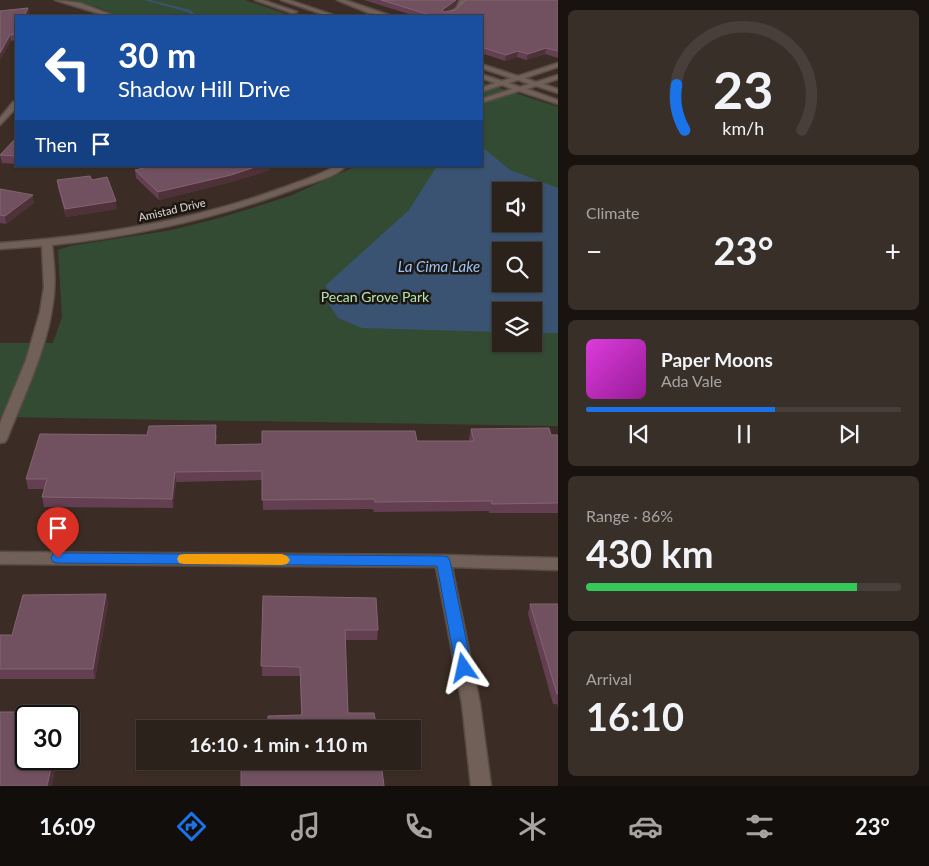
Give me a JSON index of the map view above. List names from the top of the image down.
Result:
{
  "streets": {
    "street": ["Amistad Drive"]
  },
  "water": ["La Cima Lake"],
  "parks": ["Pecan Grove Park"],
  "page": {
    "turn": ["30 m", "Shadow Hill Drive"],
    "then": "Then",
    "tile": [
      "Climate",
      ["Range · 86%", "430 km"],
      ["Arrival", "16:10"]
    ],
    "heat": ["−", "23°", "+"],
    "song": ["Paper Moons", "Ada Vale"],
    "limit": "30",
    "trip": "16:10 · 1 min · 110 m",
    "tabs": ["16:09", "23°"],
    "gauge": ["23", "km/h"]
  }
}
